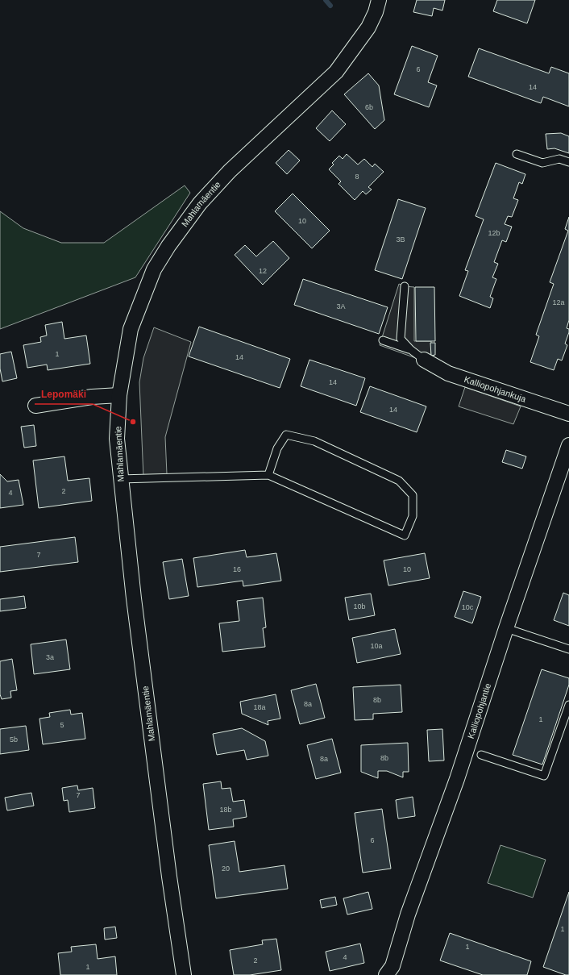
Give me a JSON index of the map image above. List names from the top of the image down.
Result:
{
  "streets": {
    "street": ["Mahlamäentie", "Kalliopohjankuja", "Kalliopohjantie"]
  },
  "places": ["Lepomäki"],
  "house_numbers": [
    "6",
    "14",
    "6b",
    "8",
    "10",
    "12b",
    "3B",
    "12",
    "12a",
    "3A",
    "1",
    "14",
    "14",
    "14",
    "2",
    "4",
    "7",
    "16",
    "10",
    "10b",
    "10c",
    "10a",
    "3a",
    "8b",
    "8a",
    "18a",
    "1",
    "5",
    "5b",
    "8b",
    "8a",
    "7",
    "18b",
    "6",
    "20",
    "1",
    "1",
    "4",
    "2",
    "1"
  ]
}
